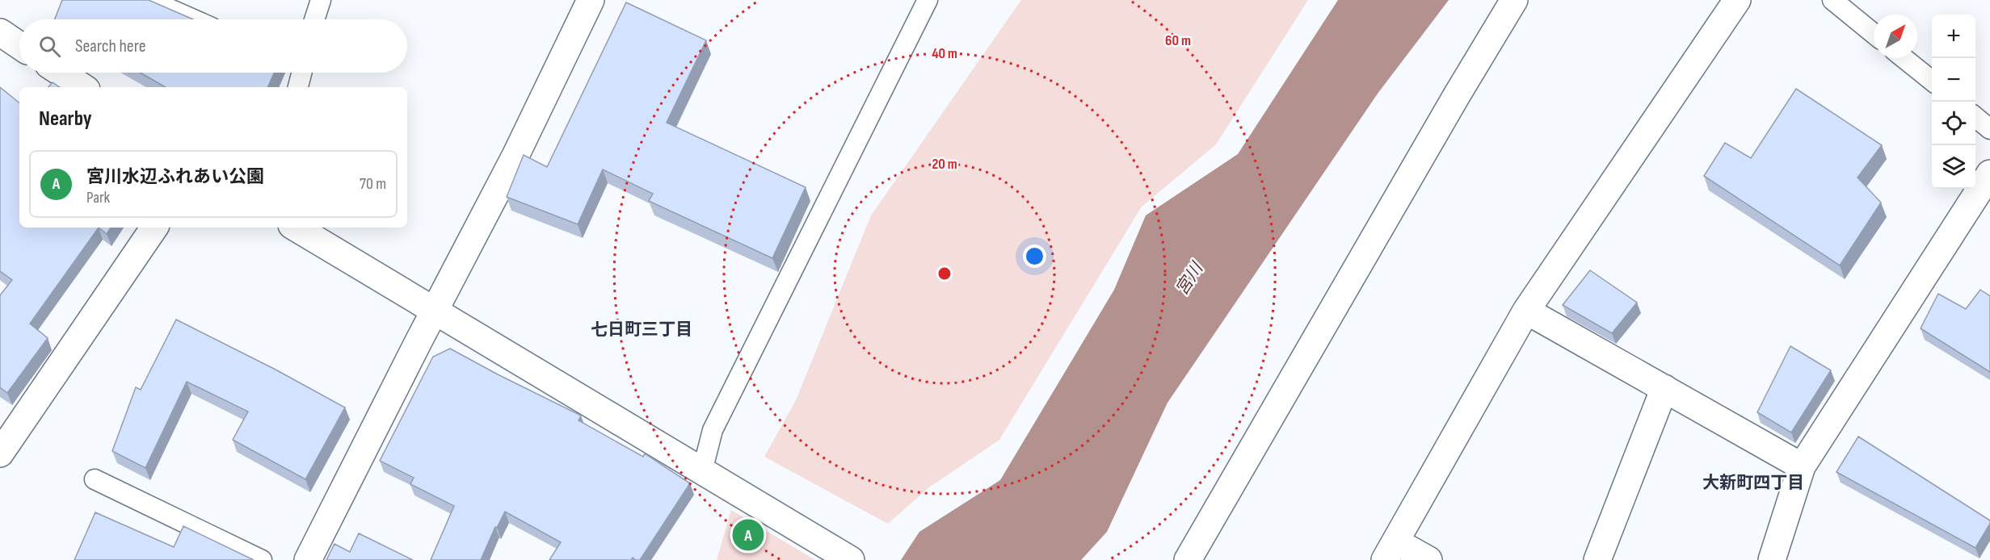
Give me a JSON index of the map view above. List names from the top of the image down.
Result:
{
  "districts": ["七日町三丁目", "大新町四丁目"],
  "water": ["宮川"],
  "north": "top right",
  "page": {
    "map_buttons": ["+", "−"],
    "search": "Search here",
    "heading": "Nearby",
    "list": [
      {
        "mark": "A",
        "name": "宮川水辺ふれあい公園",
        "note": "Park",
        "value": "70 m"
      }
    ],
    "pins": "A"
  },
  "rings": ["60 m", "40 m", "20 m"]
}
